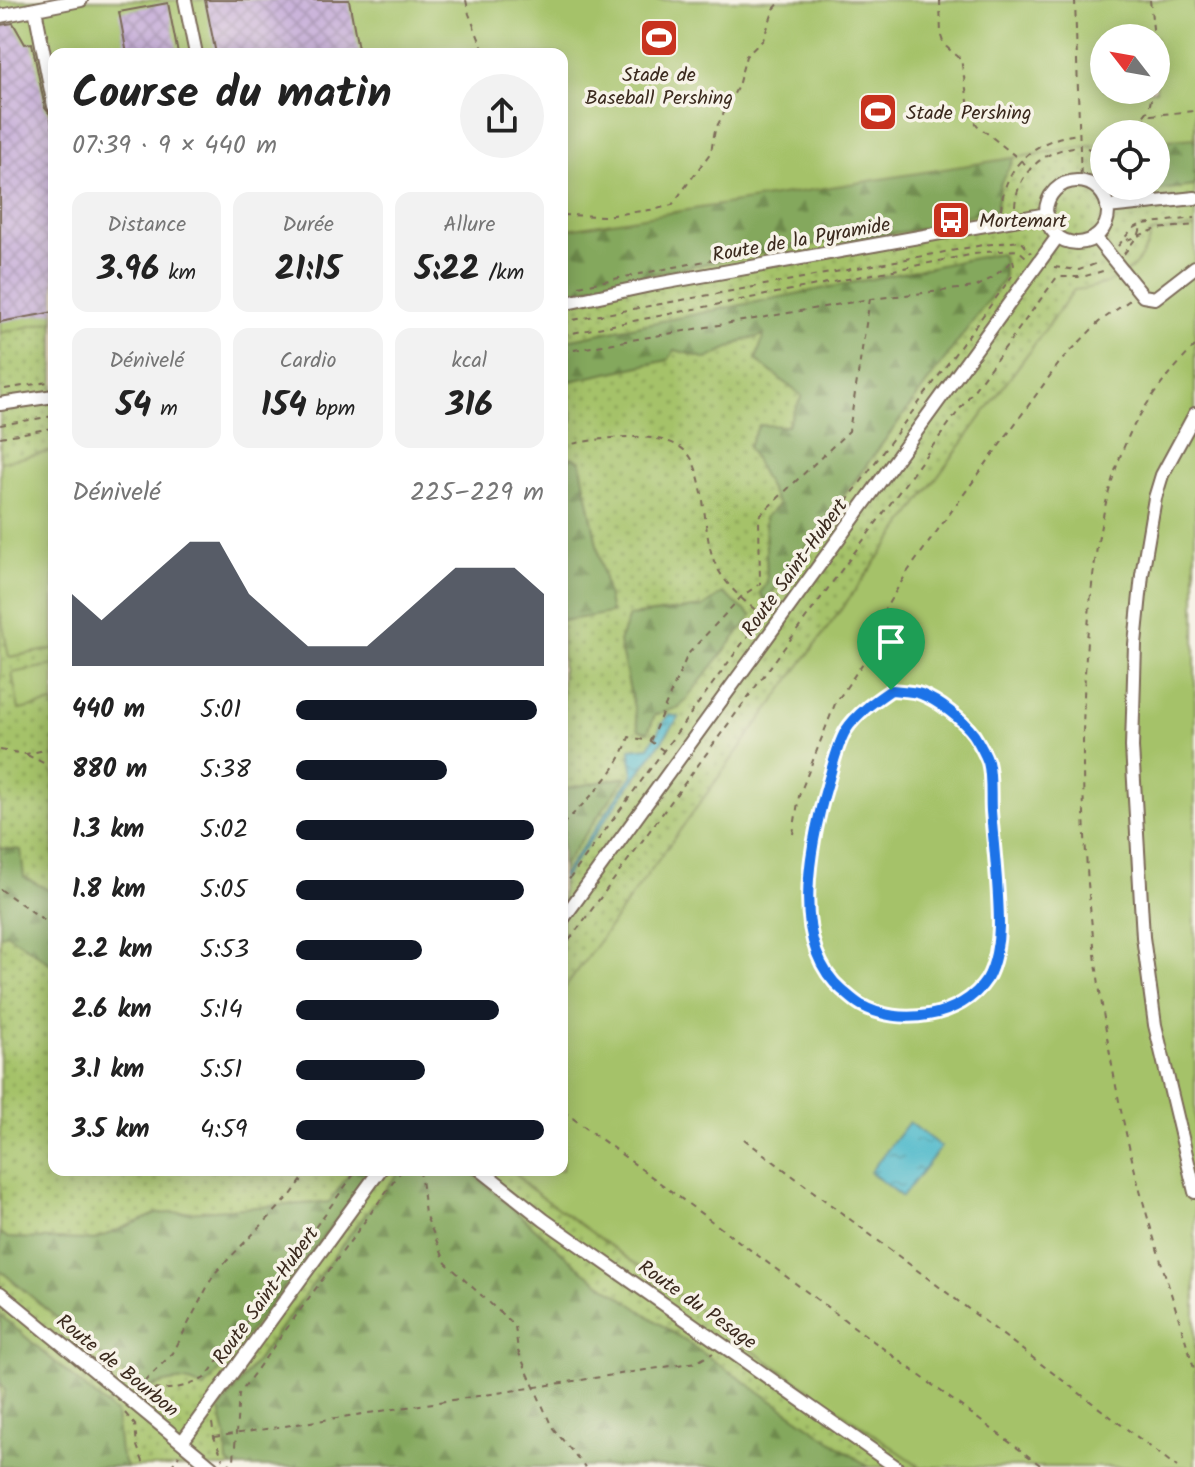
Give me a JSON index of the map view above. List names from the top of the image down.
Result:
{
  "streets": {
    "street": [
      "Route de la Pyramide",
      "Route Saint-Hubert",
      "Route du Pesage",
      "Route de Bourbon"
    ]
  },
  "crossings": [
    ["Route de la Pyramide", "Route Saint-Hubert"],
    ["Route Saint-Hubert", "Route de Bourbon"]
  ],
  "places": {
    "sports": ["Stade de Baseball Pershing", "Stade Pershing"],
    "bus stop": ["Mortemart"]
  },
  "north": "top left",
  "page": {
    "heading": ["Course du matin", "07:39 · 9 × 440 m"],
    "stats": [
      ["Distance", "3.96 km"],
      ["Durée", "21:15"],
      ["Allure", "5:22 /km"],
      ["Dénivelé", "54 m"],
      ["Cardio", "154 bpm"],
      ["kcal", "316"]
    ],
    "chart": ["Dénivelé", "225–229 m"],
    "list": [
      {
        "name": "440 m",
        "note": "5:01"
      },
      {
        "name": "880 m",
        "note": "5:38"
      },
      {
        "name": "1.3 km",
        "note": "5:02"
      },
      {
        "name": "1.8 km",
        "note": "5:05"
      },
      {
        "name": "2.2 km",
        "note": "5:53"
      },
      {
        "name": "2.6 km",
        "note": "5:14"
      },
      {
        "name": "3.1 km",
        "note": "5:51"
      },
      {
        "name": "3.5 km",
        "note": "4:59"
      }
    ]
  }
}
